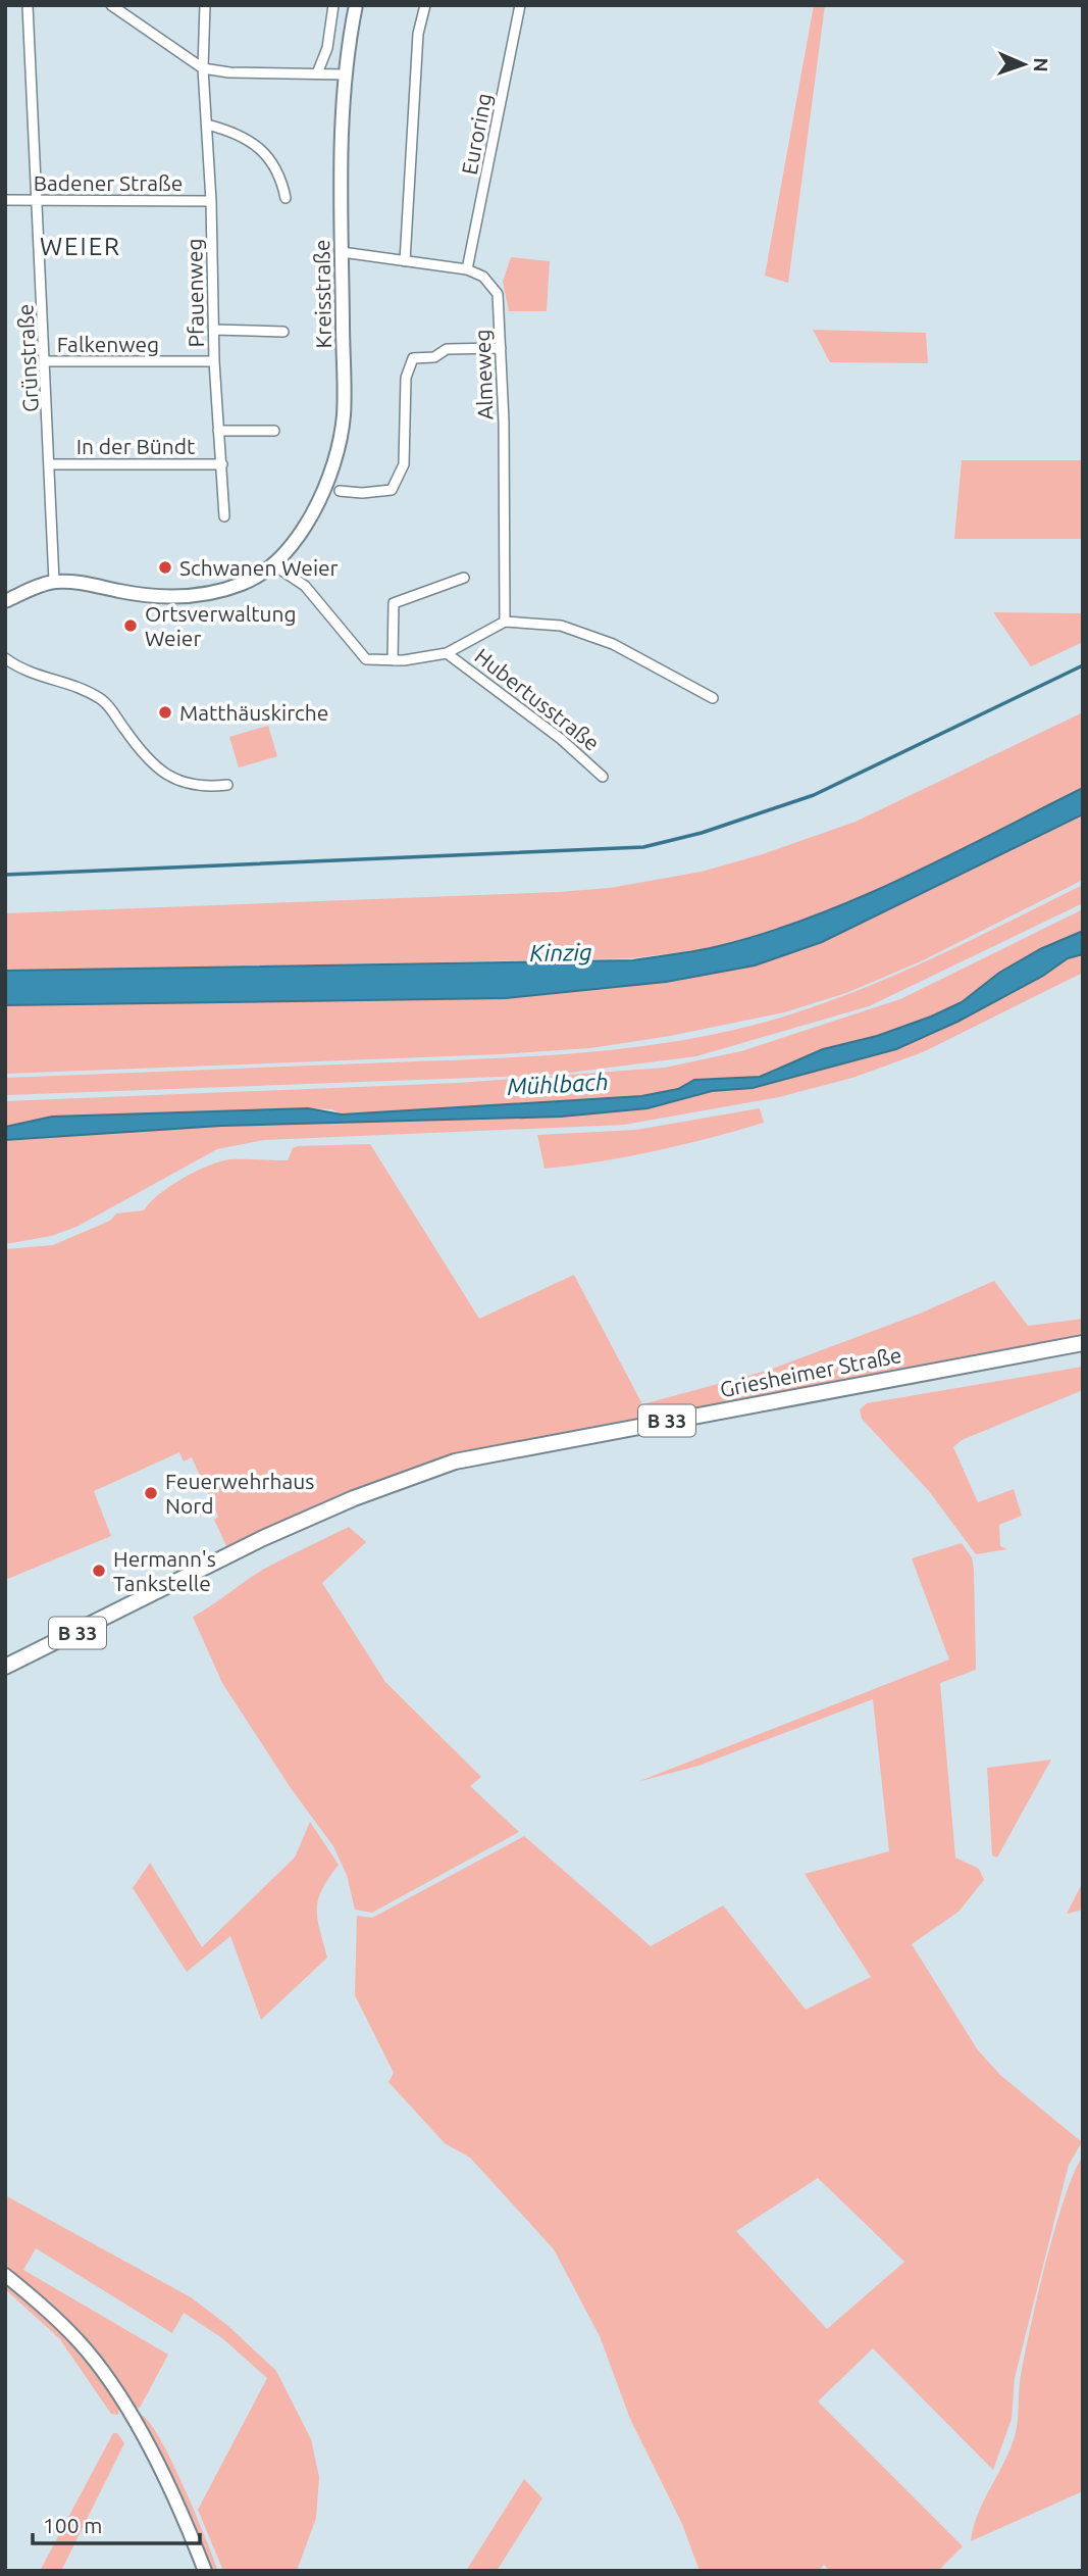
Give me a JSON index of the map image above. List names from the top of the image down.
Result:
{
  "streets": {
    "main road": ["Griesheimer Straße", "B 33"],
    "street": [
      "Euroring",
      "Badener Straße",
      "Pfauenweg",
      "Kreisstraße",
      "Falkenweg",
      "Grünstraße",
      "Almeweg",
      "In der Bündt",
      "Hubertusstraße"
    ]
  },
  "crossings": [
    ["Euroring", "Almeweg"],
    ["Badener Straße", "Pfauenweg"],
    ["Badener Straße", "Grünstraße"],
    ["Pfauenweg", "Falkenweg"],
    ["Pfauenweg", "In der Bündt"],
    ["Kreisstraße", "Almeweg"],
    ["Kreisstraße", "Hubertusstraße"],
    ["Falkenweg", "Grünstraße"],
    ["Grünstraße", "In der Bündt"],
    ["Almeweg", "Hubertusstraße"]
  ],
  "districts": ["WEIER"],
  "water": ["Kinzig", "Mühlbach"],
  "places": [
    "Schwanen Weier",
    "Ortsverwaltung Weier",
    "Matthäuskirche",
    "Feuerwehrhaus Nord",
    "Hermann's Tankstelle"
  ],
  "scale_bar": "100 m",
  "north": "right"
}
